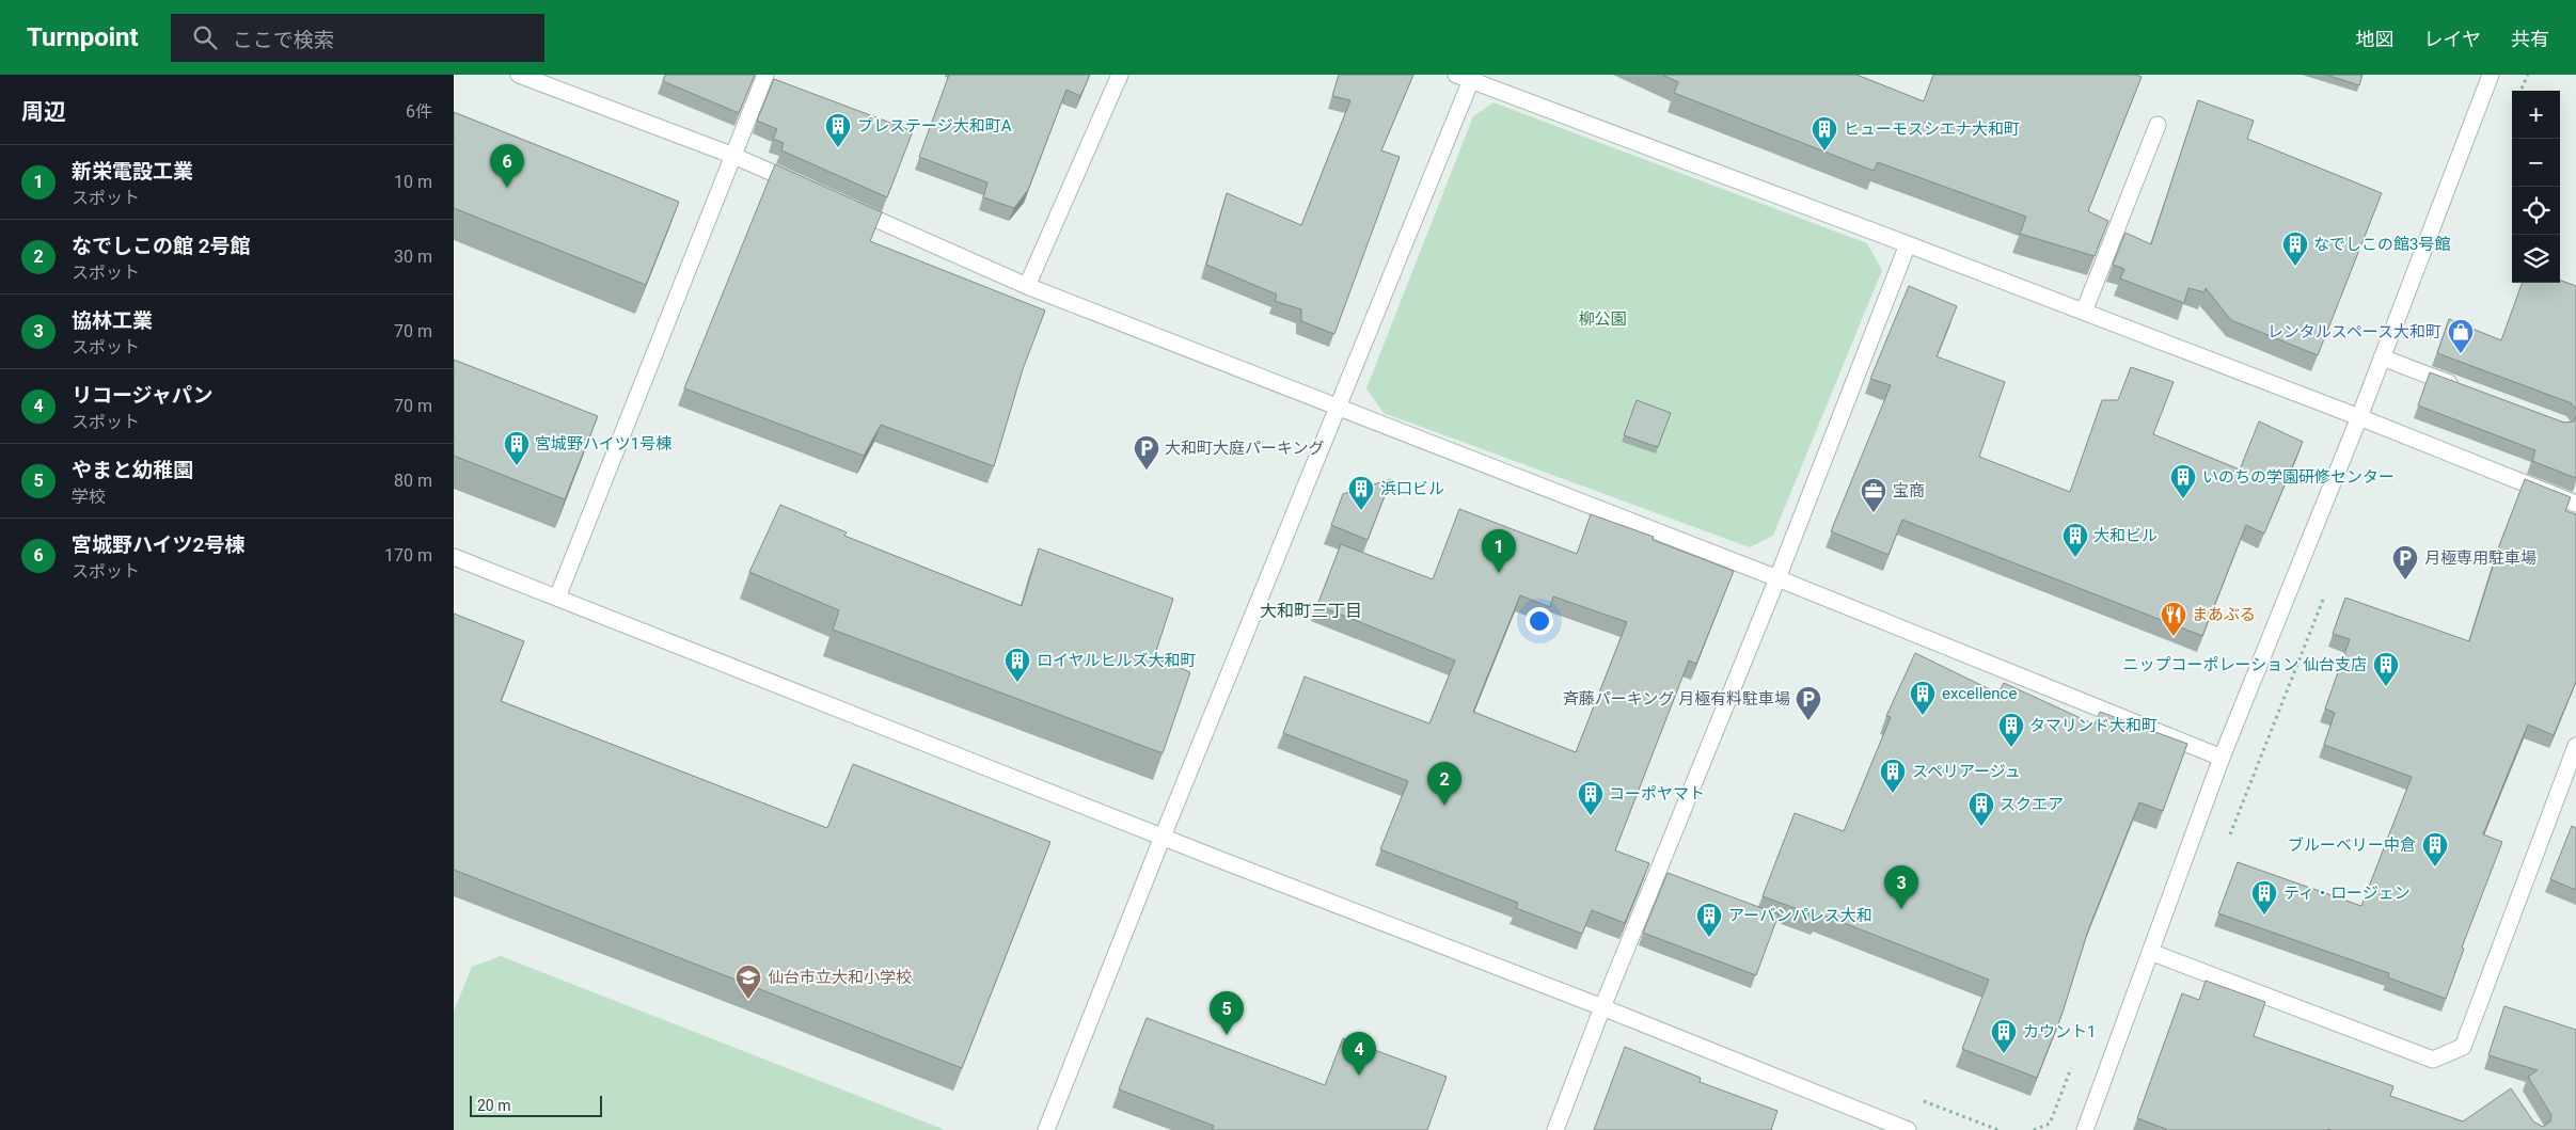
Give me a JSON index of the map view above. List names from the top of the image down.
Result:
{
  "districts": ["大和町三丁目"],
  "parks": ["柳公園"],
  "places": {
    "building": [
      "プレステージ大和町A",
      "ヒューモスシエナ大和町",
      "なでしこの館3号館",
      "宮城野ハイツ1号棟",
      "いのちの学園研修センター",
      "浜口ビル",
      "大和ビル",
      "ロイヤルヒルズ大和町",
      "ニップコーポレーション 仙台支店",
      "excellence",
      "タマリンド大和町",
      "スペリアージュ",
      "コーポヤマト",
      "スクエア",
      "ブルーベリー中倉",
      "ティ・ロージェン",
      "アーバンパレス大和",
      "カウント1"
    ],
    "shop": ["レンタルスペース大和町"],
    "parking": ["大和町大庭パーキング", "月極専用駐車場", "斉藤パーキング 月極有料駐車場"],
    "office": ["宝商"],
    "restaurant": ["まあぶる"],
    "school or university": ["仙台市立大和小学校"]
  },
  "scale_bar": "20 m",
  "page": {
    "header": "Turnpoint",
    "search": "ここで検索",
    "nav": ["地図", "レイヤ", "共有"],
    "heading": ["周辺", "6件"],
    "map_buttons": ["+", "−"],
    "list": [
      {
        "mark": "1",
        "name": "新栄電設工業",
        "note": "スポット",
        "value": "10 m"
      },
      {
        "mark": "2",
        "name": "なでしこの館 2号館",
        "note": "スポット",
        "value": "30 m"
      },
      {
        "mark": "3",
        "name": "協林工業",
        "note": "スポット",
        "value": "70 m"
      },
      {
        "mark": "4",
        "name": "リコージャパン",
        "note": "スポット",
        "value": "70 m"
      },
      {
        "mark": "5",
        "name": "やまと幼稚園",
        "note": "学校",
        "value": "80 m"
      },
      {
        "mark": "6",
        "name": "宮城野ハイツ2号棟",
        "note": "スポット",
        "value": "170 m"
      }
    ],
    "pins": [
      "6",
      "1",
      "2",
      "3",
      "5",
      "4"
    ],
    "scale": "20 m"
  }
}
